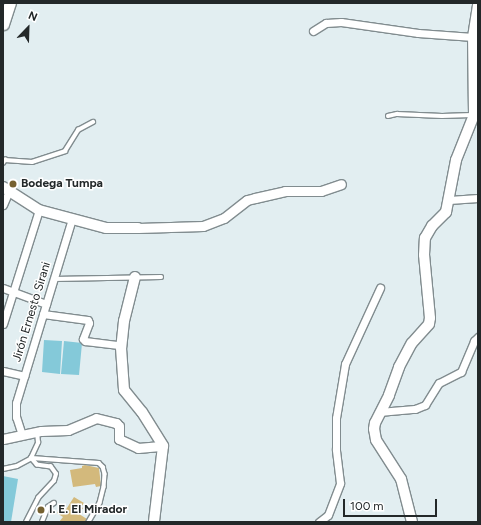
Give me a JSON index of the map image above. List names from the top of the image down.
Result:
{
  "streets": {
    "street": ["Jirón Ernesto Sirani"]
  },
  "places": ["Bodega Tumpa", "I. E. El Mirador"],
  "scale_bar": "100 m",
  "north": "top right"
}
